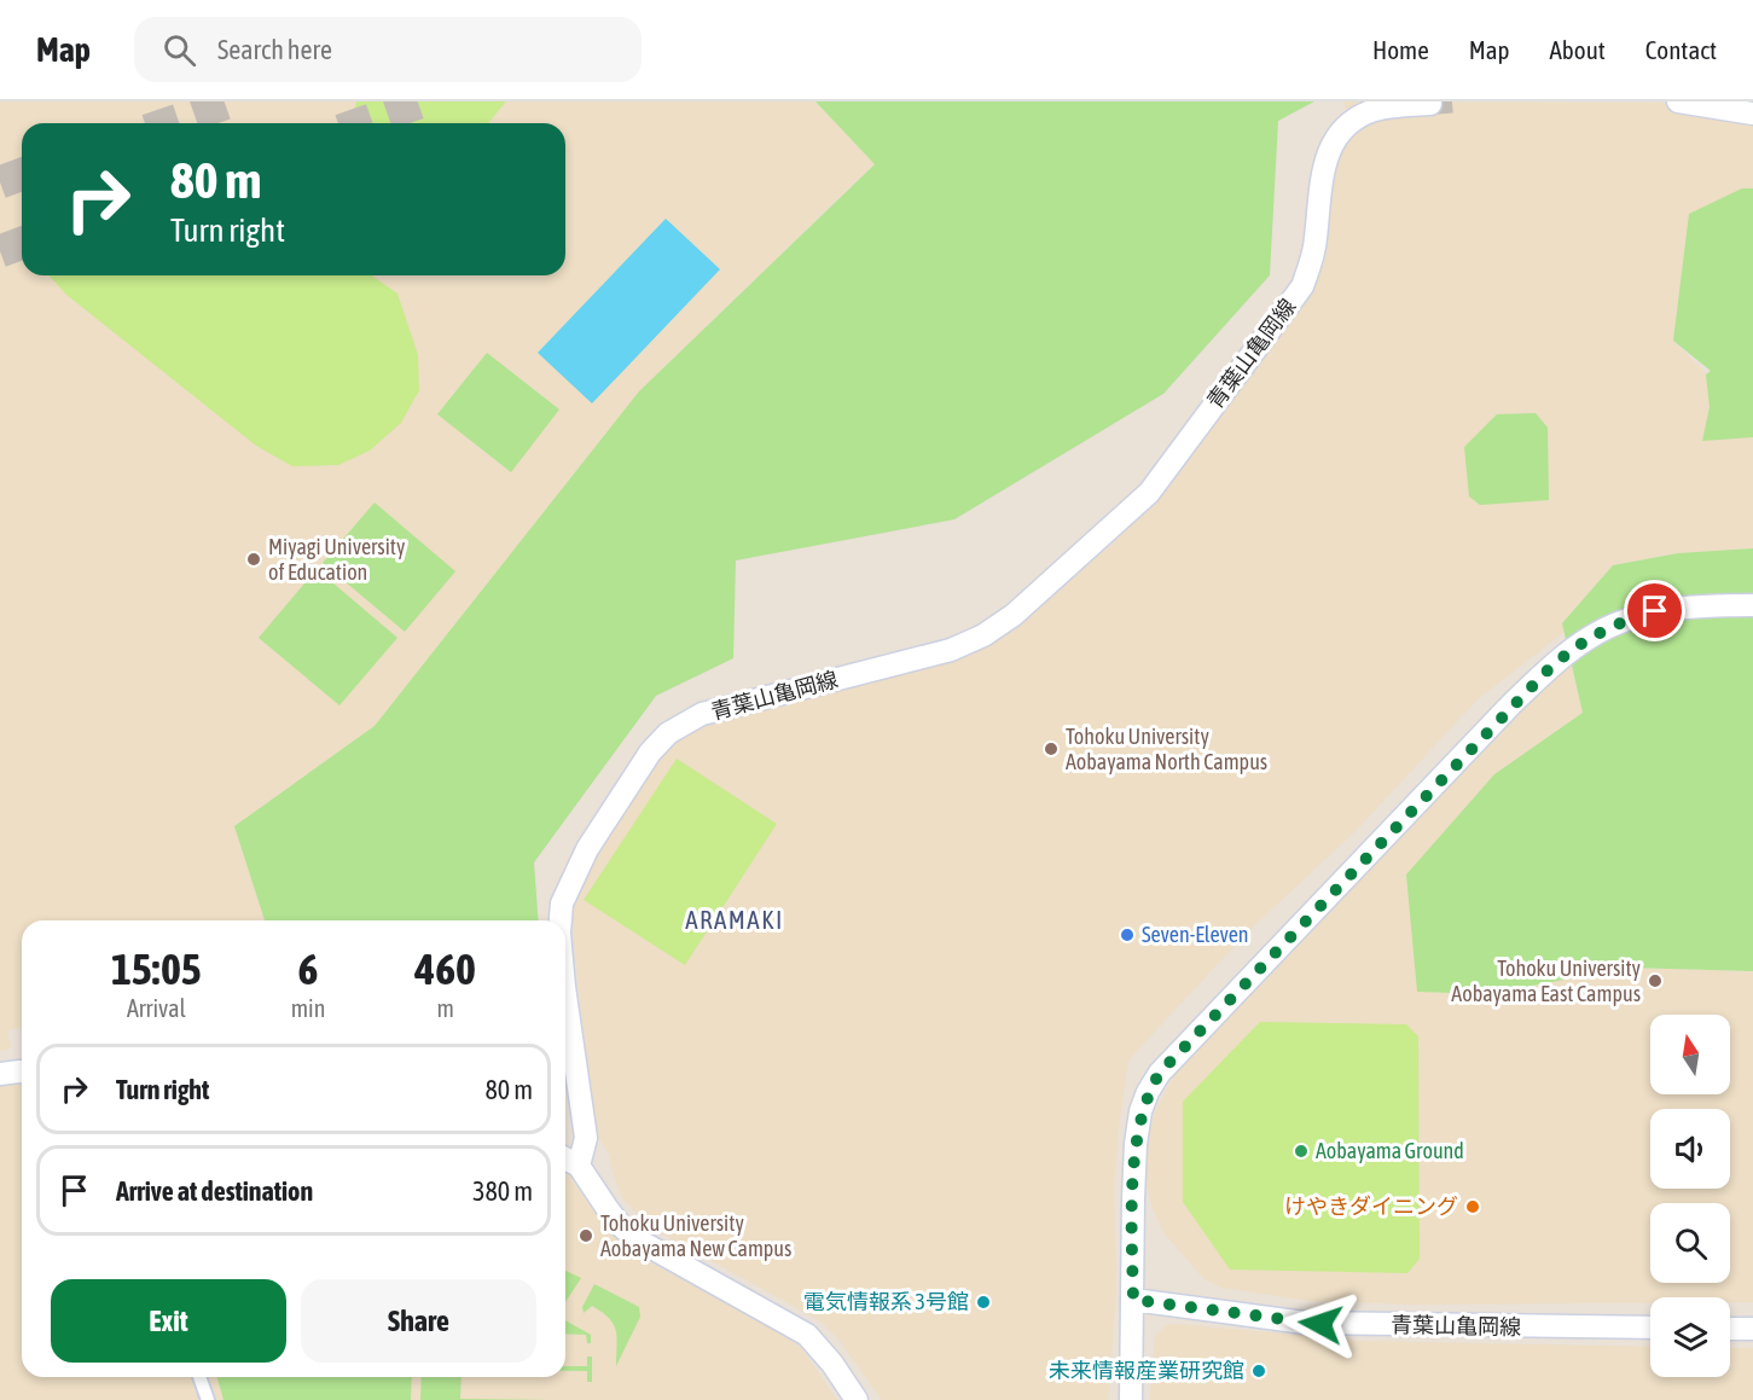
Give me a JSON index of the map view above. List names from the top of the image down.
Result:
{
  "streets": {
    "street": ["青葉山亀岡線"]
  },
  "districts": ["ARAMAKI"],
  "places": [
    "Miyagi University of Education",
    "Tohoku University Aobayama North Campus",
    "Seven-Eleven",
    "Tohoku University Aobayama East Campus",
    "Aobayama Ground",
    "けやきダイニング",
    "Tohoku University Aobayama New Campus",
    "電気情報系 3号館",
    "未来情報産業研究館"
  ],
  "north": "top",
  "page": {
    "header": "Map",
    "search": "Search here",
    "nav": [
      "Home",
      "Map",
      "About",
      "Contact"
    ],
    "turn": ["80 m", "Turn right"],
    "eta": [
      "15:05",
      "Arrival",
      "6",
      "min",
      "460",
      "m"
    ],
    "list": [
      {
        "name": "Turn right",
        "value": "80 m"
      },
      {
        "name": "Arrive at destination",
        "value": "380 m"
      }
    ],
    "buttons": ["Exit", "Share"]
  }
}
